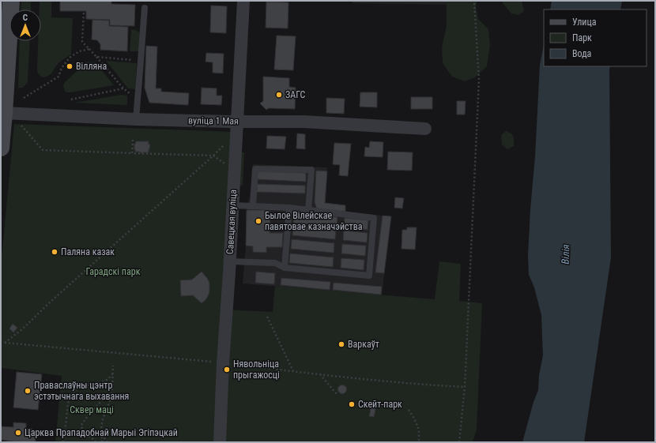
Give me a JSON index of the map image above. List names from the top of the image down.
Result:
{
  "streets": {
    "street": ["вуліца 1 Мая", "Савецкая вуліца"]
  },
  "crossings": [
    ["вуліца 1 Мая", "Савецкая вуліца"]
  ],
  "water": ["Вілія"],
  "parks": ["Гарадскі парк", "Сквер маці"],
  "places": [
    "Вілляна",
    "ЗАГС",
    "Былое Вілейскае павятовае казначэйства",
    "Паляна казак",
    "Варкаўт",
    "Нявольніца прыгажосці",
    "Праваслаўны цэнтр эстэтычнага выхавання",
    "Скейт-парк",
    "Царква Прападобнай Марыі Эгіпэцкай"
  ],
  "legend": ["Улица", "Парк", "Вода"],
  "north": "top"
}
